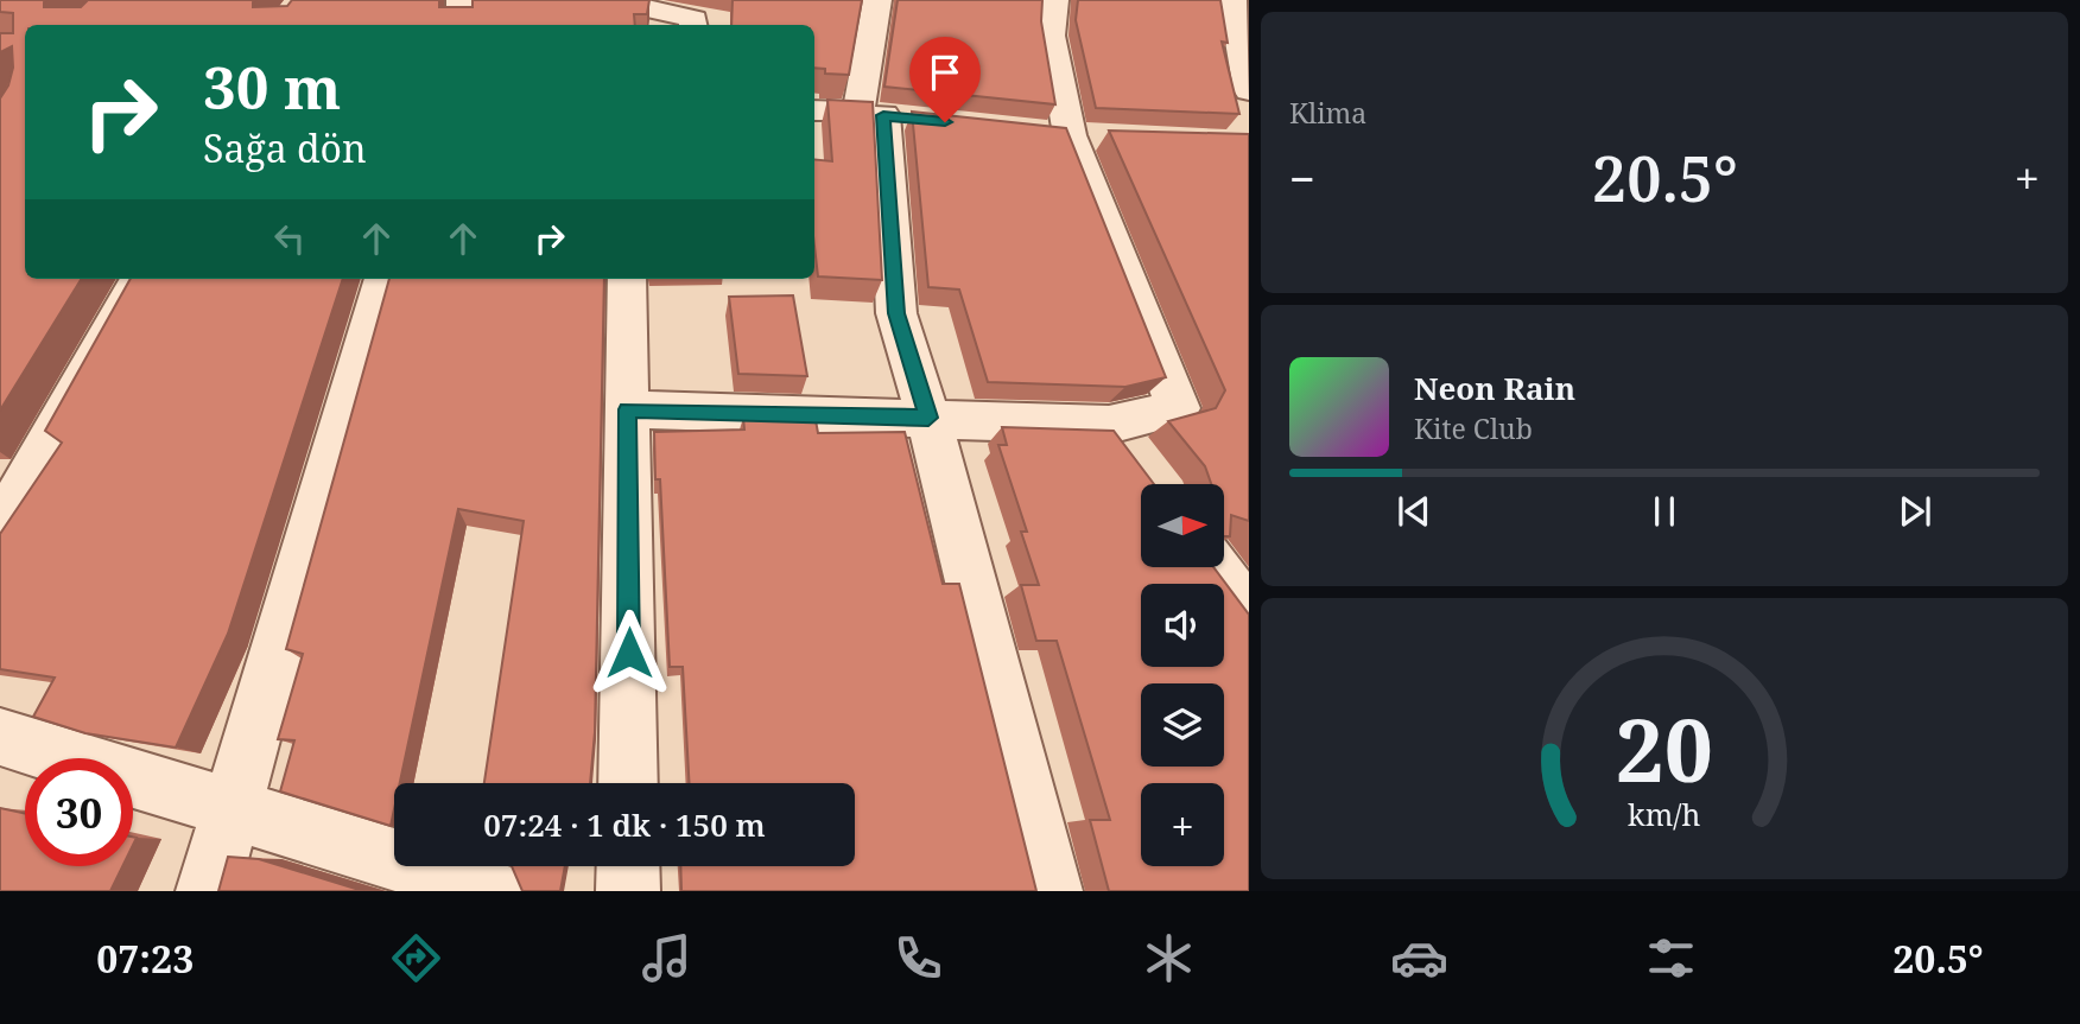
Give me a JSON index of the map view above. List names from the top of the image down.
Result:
{
  "north": "right",
  "page": {
    "tile": "Klima",
    "turn": ["30 m", "Sağa dön"],
    "heat": ["−", "20.5°", "+"],
    "song": ["Neon Rain", "Kite Club"],
    "map_buttons": "+",
    "limit": "30",
    "trip": "07:24 · 1 dk · 150 m",
    "tabs": ["07:23", "20.5°"],
    "gauge": ["20", "km/h"]
  }
}
